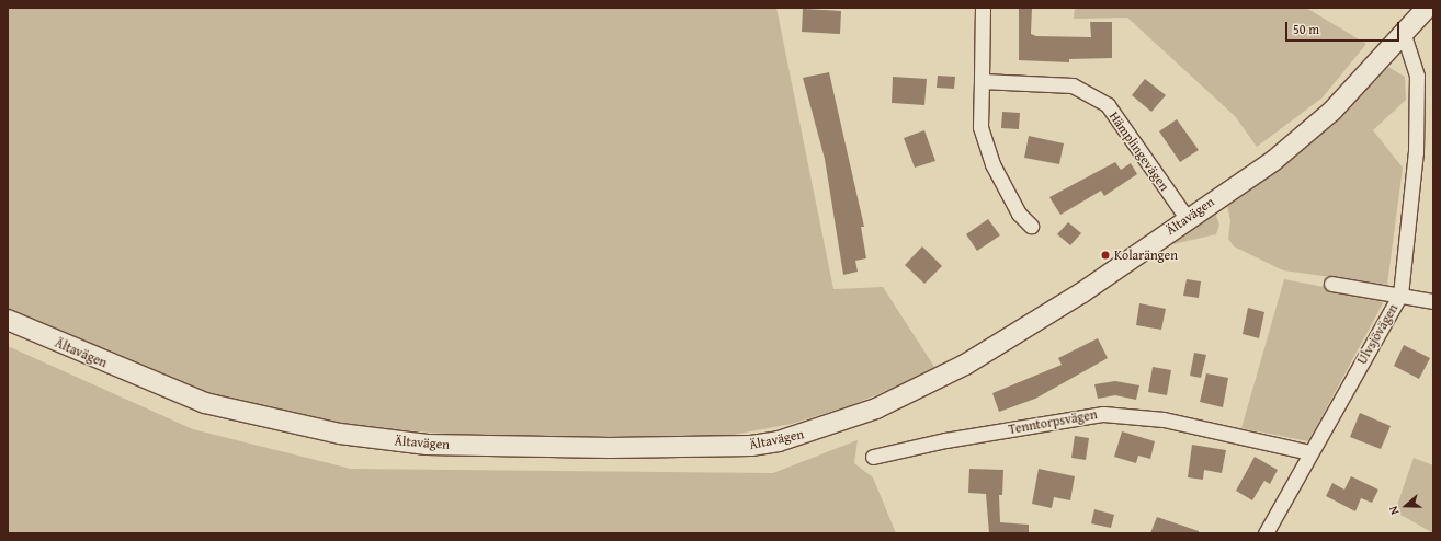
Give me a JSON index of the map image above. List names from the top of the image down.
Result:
{
  "streets": {
    "main road": ["Ältavägen"],
    "street": ["Hämplingevägen", "Ulvsjövägen", "Tenntorpsvägen"]
  },
  "crossings": [
    ["Hämplingevägen", "Ältavägen"],
    ["Ältavägen", "Ulvsjövägen"],
    ["Ulvsjövägen", "Tenntorpsvägen"]
  ],
  "places": ["Kolarängen"],
  "scale_bar": "50 m",
  "north": "left"
}
